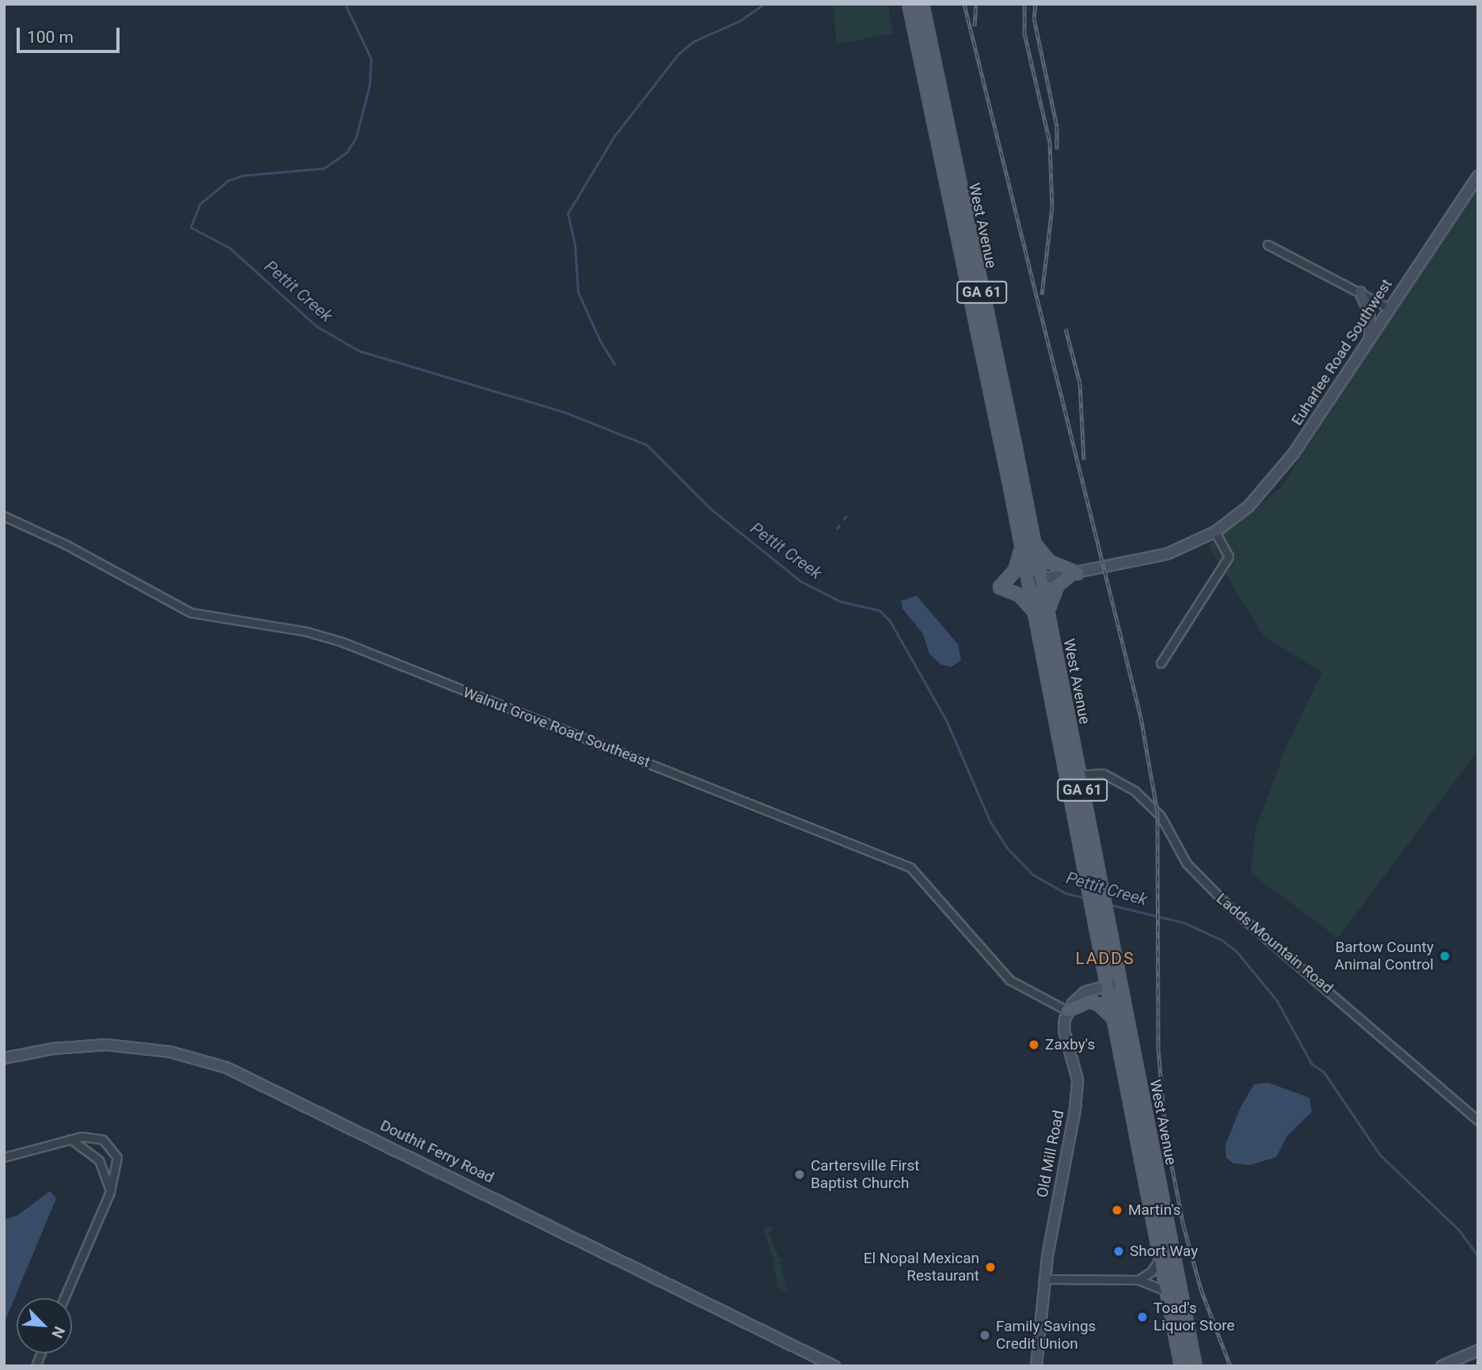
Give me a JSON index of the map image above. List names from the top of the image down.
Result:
{
  "streets": {
    "main road": ["West Avenue", "GA 61"],
    "street": [
      "Euharlee Road Southwest",
      "Walnut Grove Road Southeast",
      "Ladds Mountain Road",
      "Douthit Ferry Road",
      "Old Mill Road"
    ]
  },
  "crossings": [
    ["West Avenue", "Euharlee Road Southwest"],
    ["West Avenue", "Ladds Mountain Road"],
    ["Walnut Grove Road Southeast", "Old Mill Road"]
  ],
  "districts": ["LADDS"],
  "water": ["Pettit Creek"],
  "places": [
    "Bartow County Animal Control",
    "Zaxby's",
    "Cartersville First Baptist Church",
    "Martin's",
    "Short Way",
    "El Nopal Mexican Restaurant",
    "Toad's Liquor Store",
    "Family Savings Credit Union"
  ],
  "scale_bar": "100 m",
  "north": "bottom right"
}
